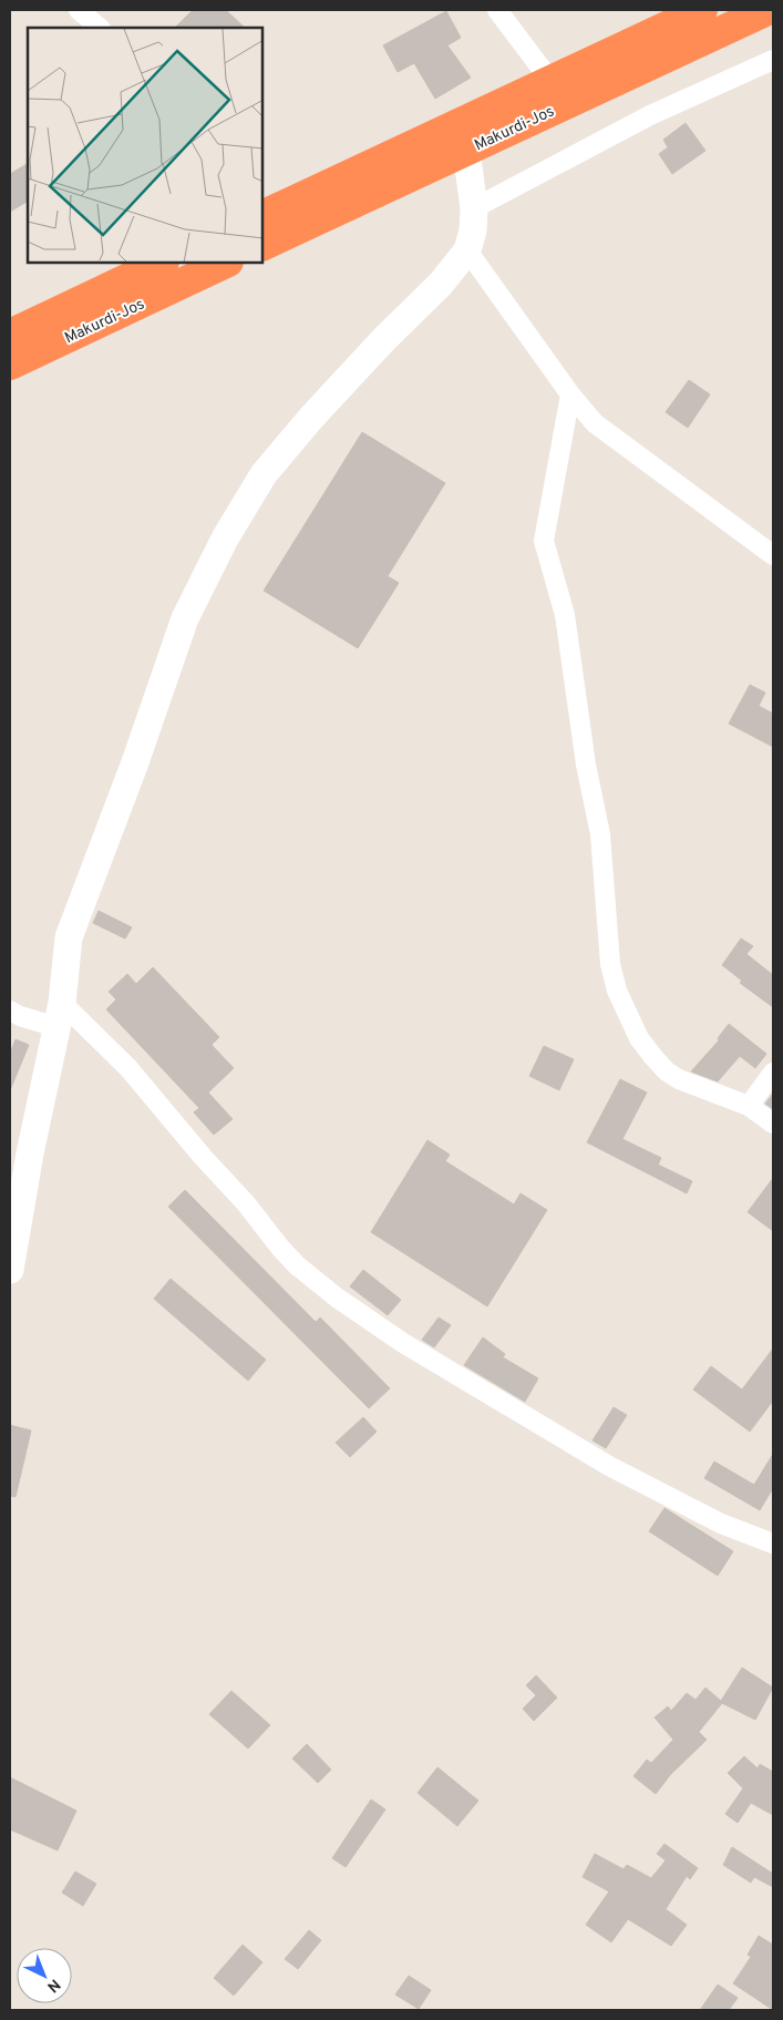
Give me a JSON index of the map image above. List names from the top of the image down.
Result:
{
  "streets": {
    "highway": ["Makurdi-Jos"]
  },
  "north": "bottom right"
}
